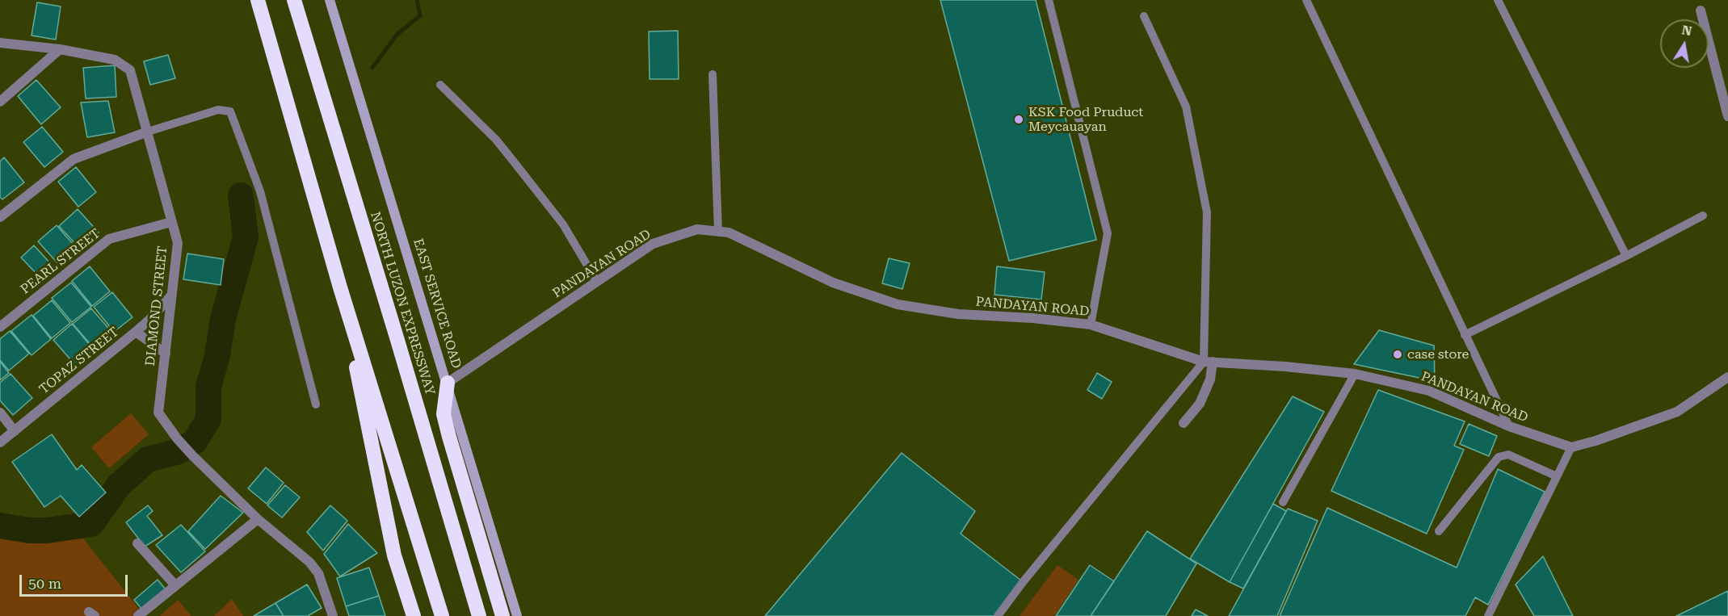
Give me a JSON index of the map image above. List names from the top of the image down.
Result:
{
  "streets": {
    "highway": ["NORTH LUZON EXPRESSWAY"],
    "main road": ["EAST SERVICE ROAD"],
    "street": [
      "PEARL STREET",
      "PANDAYAN ROAD",
      "DIAMOND STREET",
      "TOPAZ STREET"
    ]
  },
  "crossings": [
    ["PEARL STREET", "DIAMOND STREET"],
    ["PANDAYAN ROAD", "EAST SERVICE ROAD"],
    ["DIAMOND STREET", "TOPAZ STREET"]
  ],
  "places": ["KSK Food Pruduct Meycauayan", "case store"],
  "scale_bar": "50 m",
  "north": "top"
}
